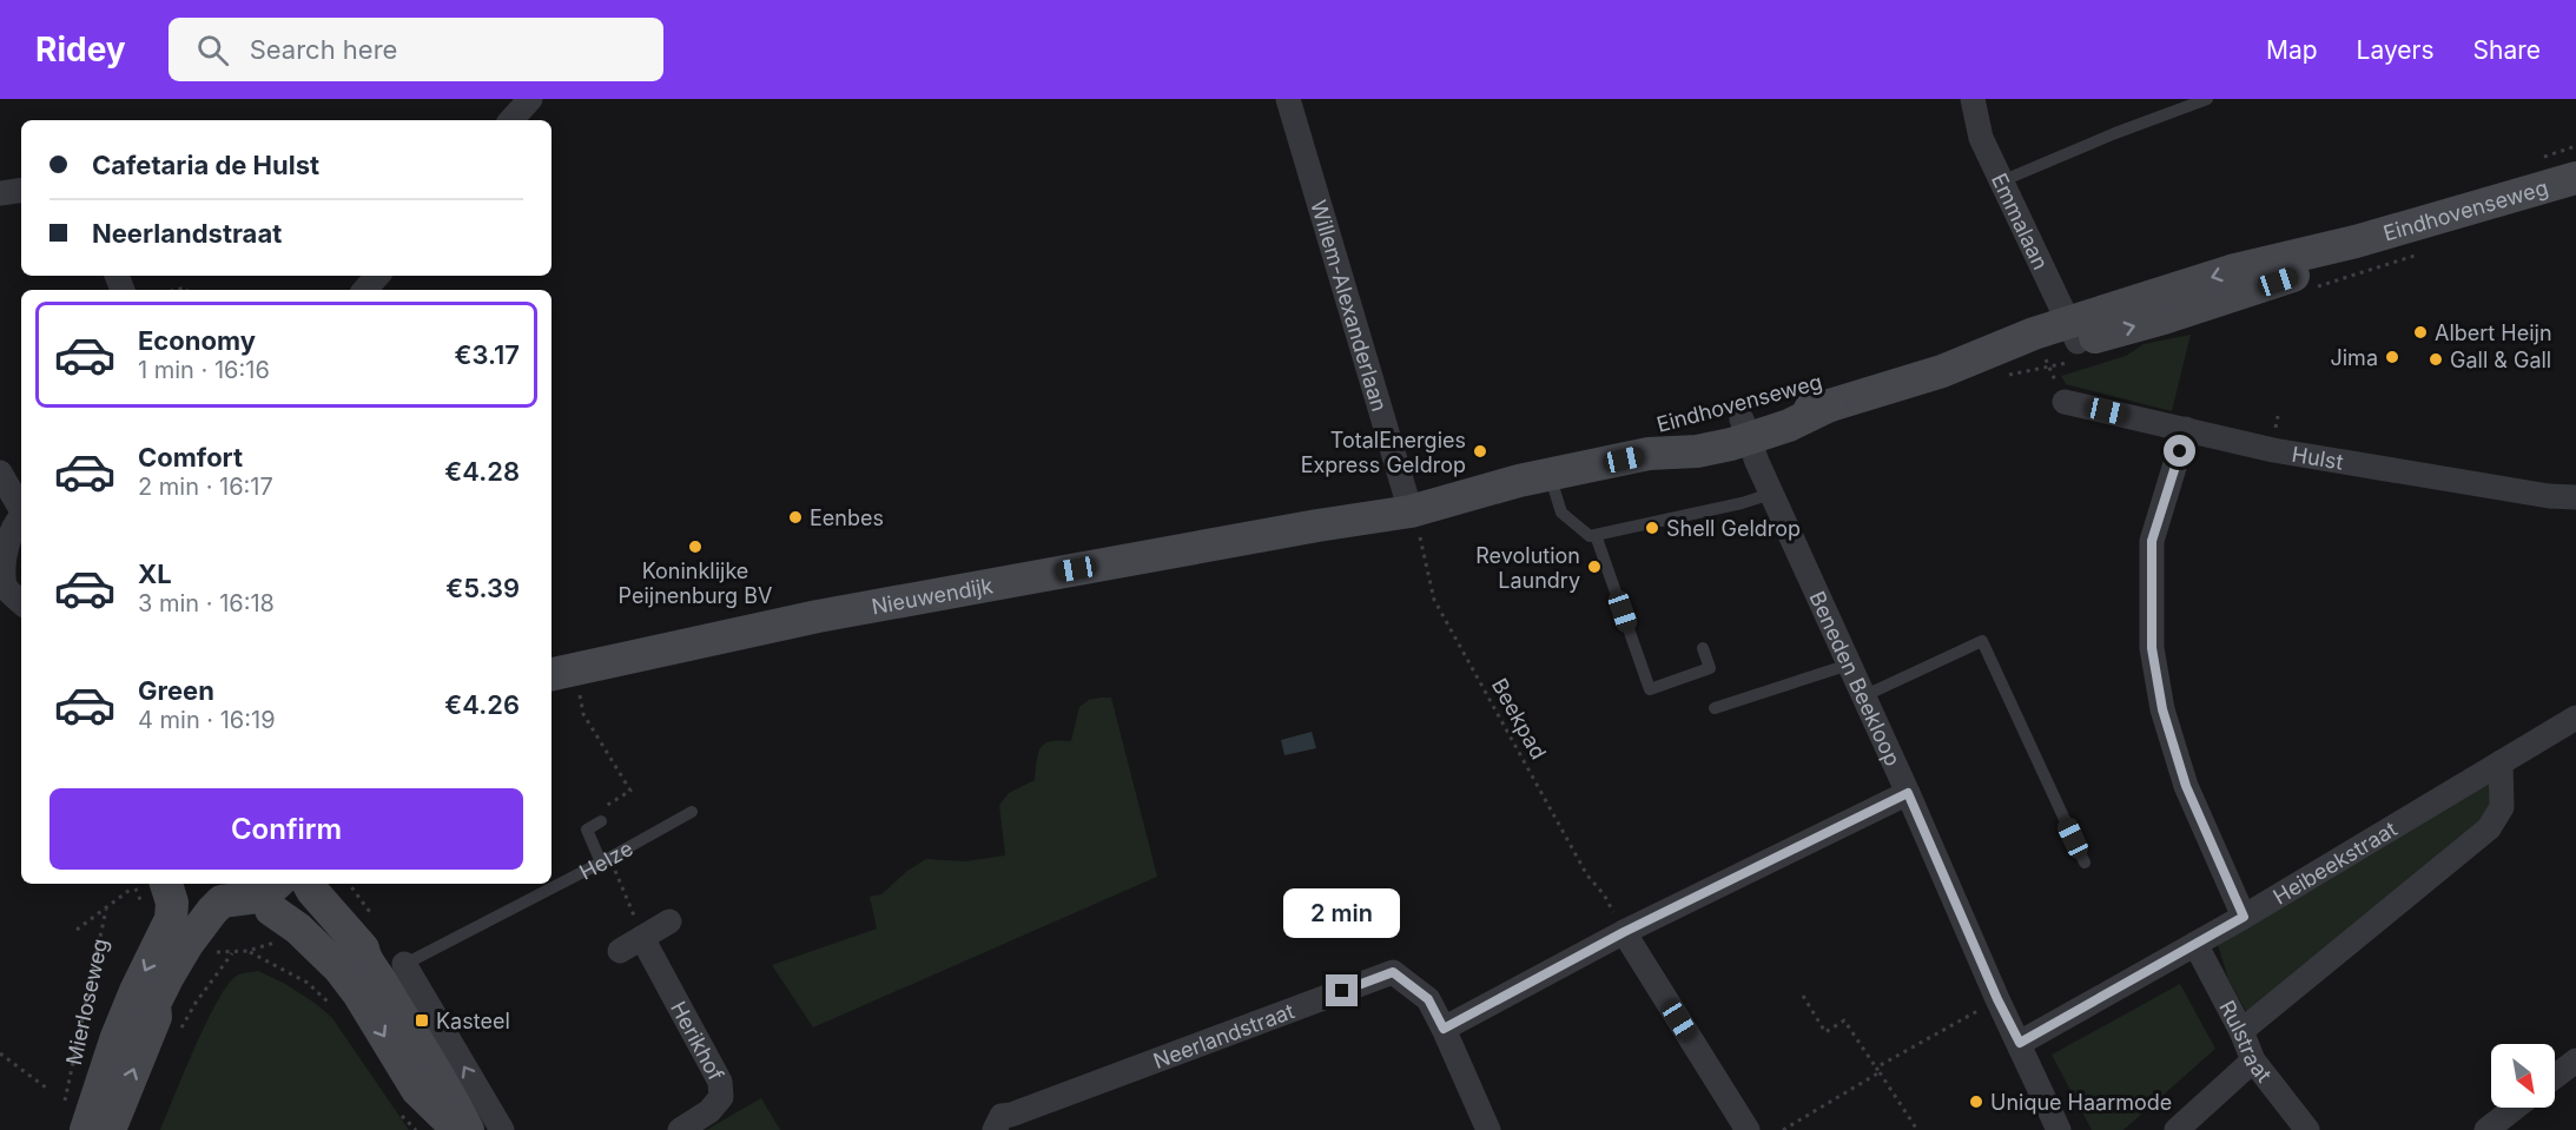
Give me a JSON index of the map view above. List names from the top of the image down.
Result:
{
  "streets": {
    "main road": ["Eindhovenseweg", "Nieuwendijk", "Mierloseweg"],
    "street": [
      "Emmalaan",
      "Willem-Alexanderlaan",
      "Hulst",
      "Beneden Beekloop",
      "Heibeekstraat",
      "Neerlandstraat",
      "Rulstraat",
      "Herikhof"
    ],
    "lane": ["Helze"],
    "path": ["Beekpad"]
  },
  "crossings": [
    ["Eindhovenseweg", "Emmalaan"],
    ["Eindhovenseweg", "Willem-Alexanderlaan"],
    ["Eindhovenseweg", "Nieuwendijk"],
    ["Eindhovenseweg", "Beneden Beekloop"],
    ["Eindhovenseweg", "Beekpad"],
    ["Willem-Alexanderlaan", "Nieuwendijk"],
    ["Willem-Alexanderlaan", "Beekpad"],
    ["Nieuwendijk", "Beekpad"],
    ["Beneden Beekloop", "Heibeekstraat"],
    ["Heibeekstraat", "Rulstraat"]
  ],
  "places": {
    "other": [
      "Albert Heijn",
      "Jima",
      "Gall & Gall",
      "TotalEnergies Express Geldrop",
      "Eenbes",
      "Shell Geldrop",
      "Koninklijke Peijnenburg BV",
      "Revolution Laundry",
      "Unique Haarmode"
    ],
    "transit": ["Kasteel"]
  },
  "north": "bottom right",
  "page": {
    "header": "Ridey",
    "search": "Search here",
    "nav": ["Map", "Layers", "Share"],
    "banner": ["Cafetaria de Hulst", "Neerlandstraat"],
    "list": [
      {
        "name": "Economy",
        "note": "1 min · 16:16",
        "value": "€3.17"
      },
      {
        "name": "Comfort",
        "note": "2 min · 16:17",
        "value": "€4.28"
      },
      {
        "name": "XL",
        "note": "3 min · 16:18",
        "value": "€5.39"
      },
      {
        "name": "Green",
        "note": "4 min · 16:19",
        "value": "€4.26"
      }
    ],
    "buttons": "Confirm",
    "bubble": "2 min"
  }
}
